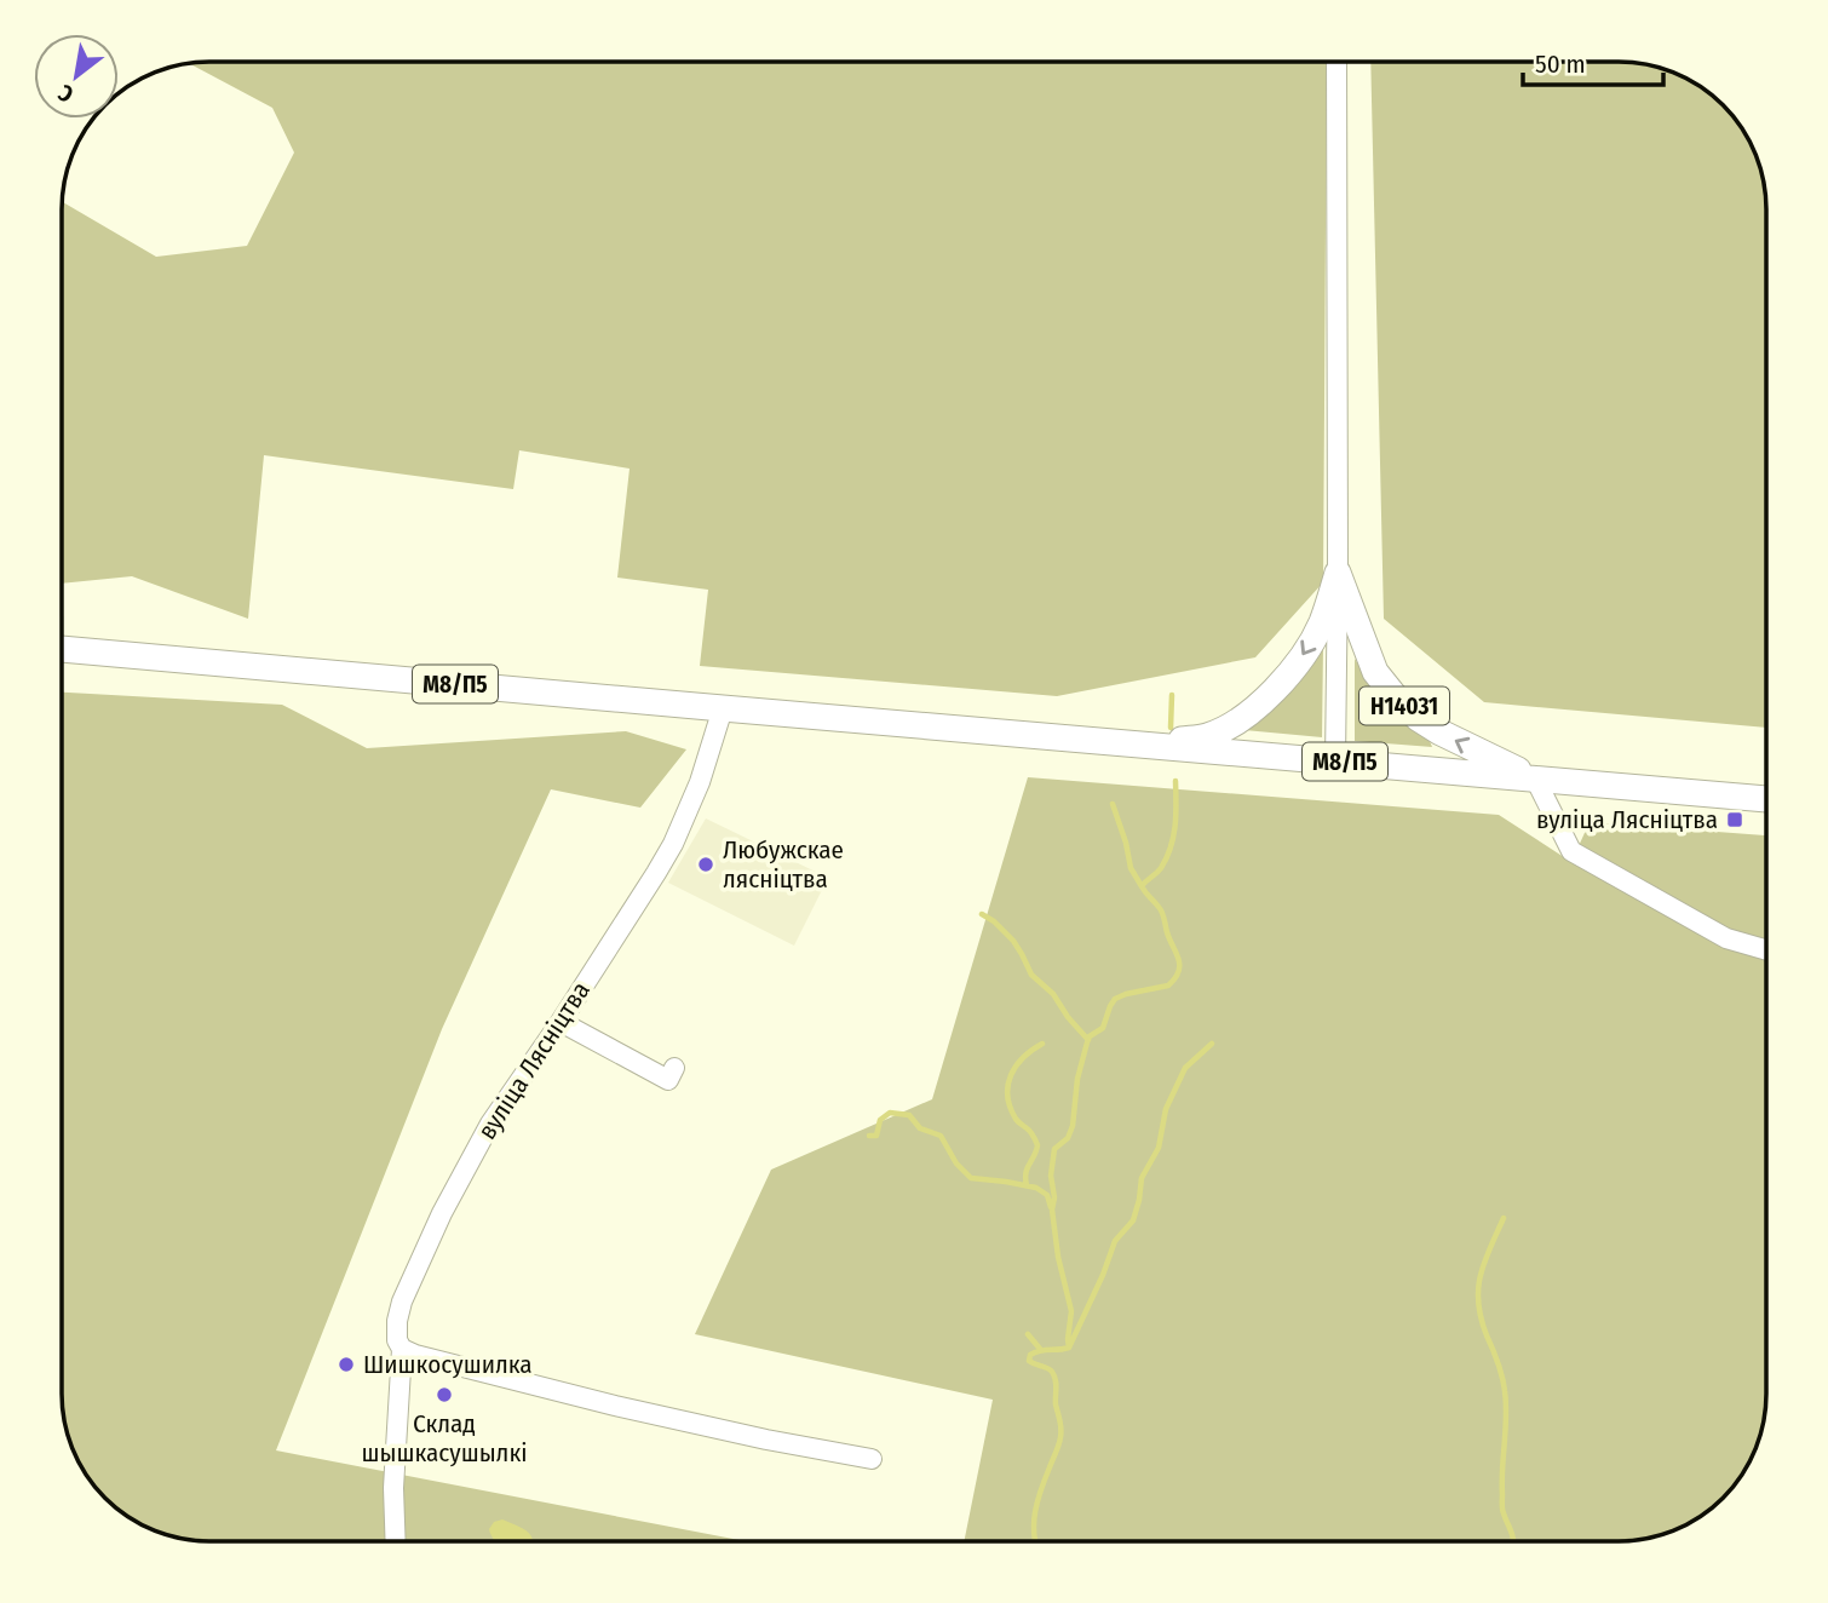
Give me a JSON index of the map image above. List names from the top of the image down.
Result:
{
  "streets": {
    "main road": ["М8/П5", "Н14031"],
    "street": ["вуліца Лясніцтва"]
  },
  "crossings": [
    ["М8/П5", "Н14031"],
    ["М8/П5", "вуліца Лясніцтва"]
  ],
  "places": {
    "transit": ["вуліца Лясніцтва"],
    "other": ["Любужскае лясніцтва", "Шишкосушилка", "Склад шышкасушылкі"]
  },
  "scale_bar": "50 m",
  "north": "bottom left"
}
